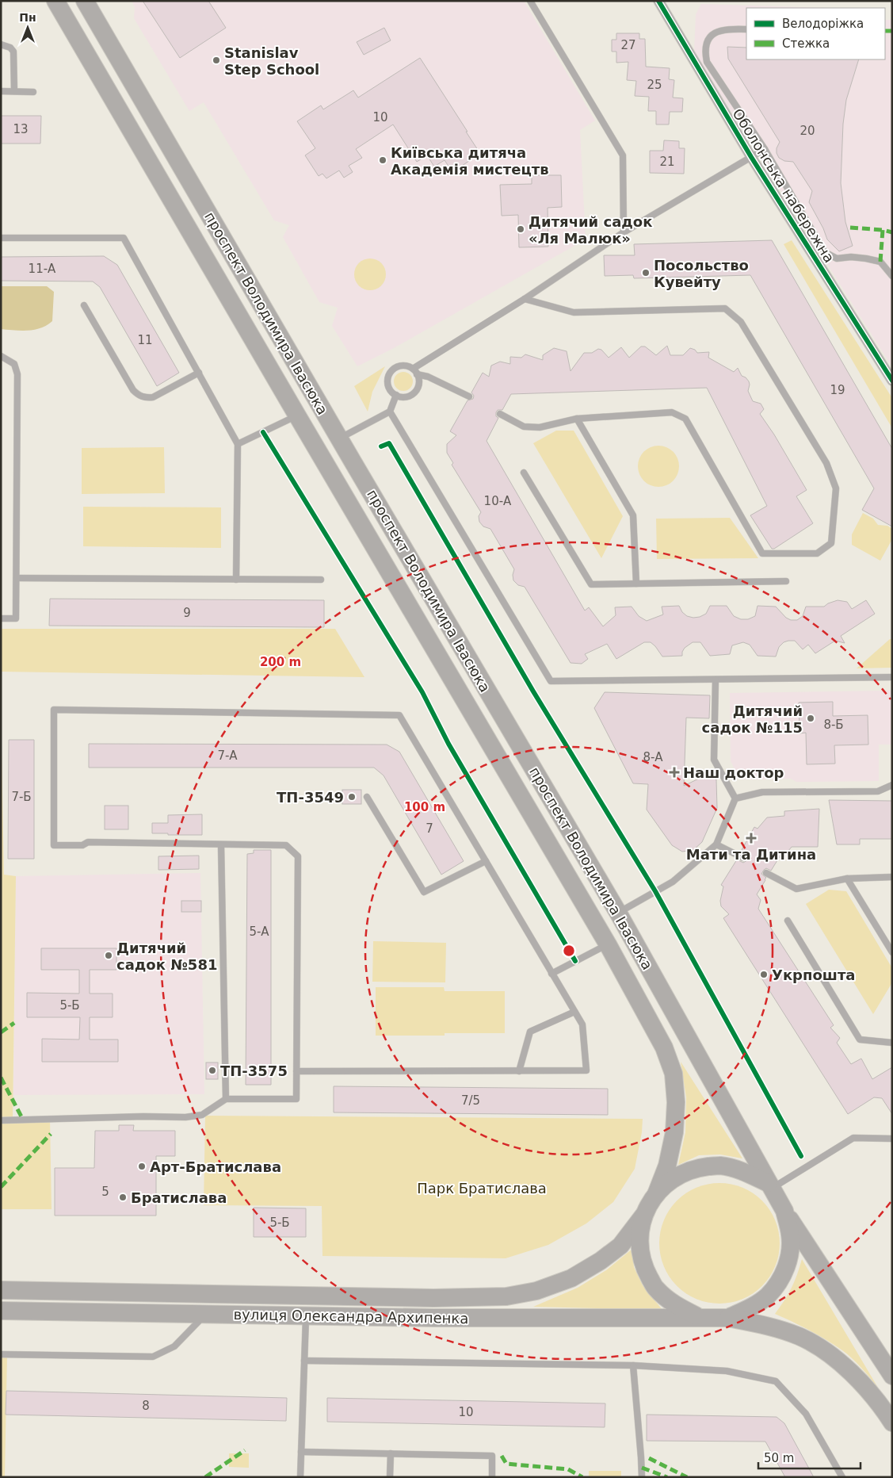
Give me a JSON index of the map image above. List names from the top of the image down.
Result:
{
  "streets": {
    "main road": ["проспект Володимира Івасюка", "вулиця Олександра Архипенка"],
    "street": ["Оболонська набережна"]
  },
  "parks": ["Парк Братислава"],
  "places": {
    "other": [
      "Stanislav Step School",
      "Київська дитяча Академія мистецтв",
      "Дитячий садок «Ля Малюк»",
      "Посольство Кувейту",
      "Дитячий садок №115",
      "ТП-3549",
      "Дитячий садок №581",
      "Укрпошта",
      "ТП-3575",
      "Арт-Братислава",
      "Братислава"
    ],
    "health": ["Наш доктор", "Мати та Дитина"]
  },
  "house_numbers": [
    "27",
    "25",
    "10",
    "13",
    "20",
    "21",
    "11-А",
    "11",
    "19",
    "10-А",
    "9",
    "8-Б",
    "7-А",
    "8-А",
    "7-Б",
    "7",
    "5-А",
    "5-Б",
    "7/5",
    "5",
    "5-Б",
    "8",
    "10"
  ],
  "legend": ["Велодоріжка", "Стежка"],
  "scale_bar": "50 m",
  "north": "top",
  "rings": ["200 m", "100 m"]
}
